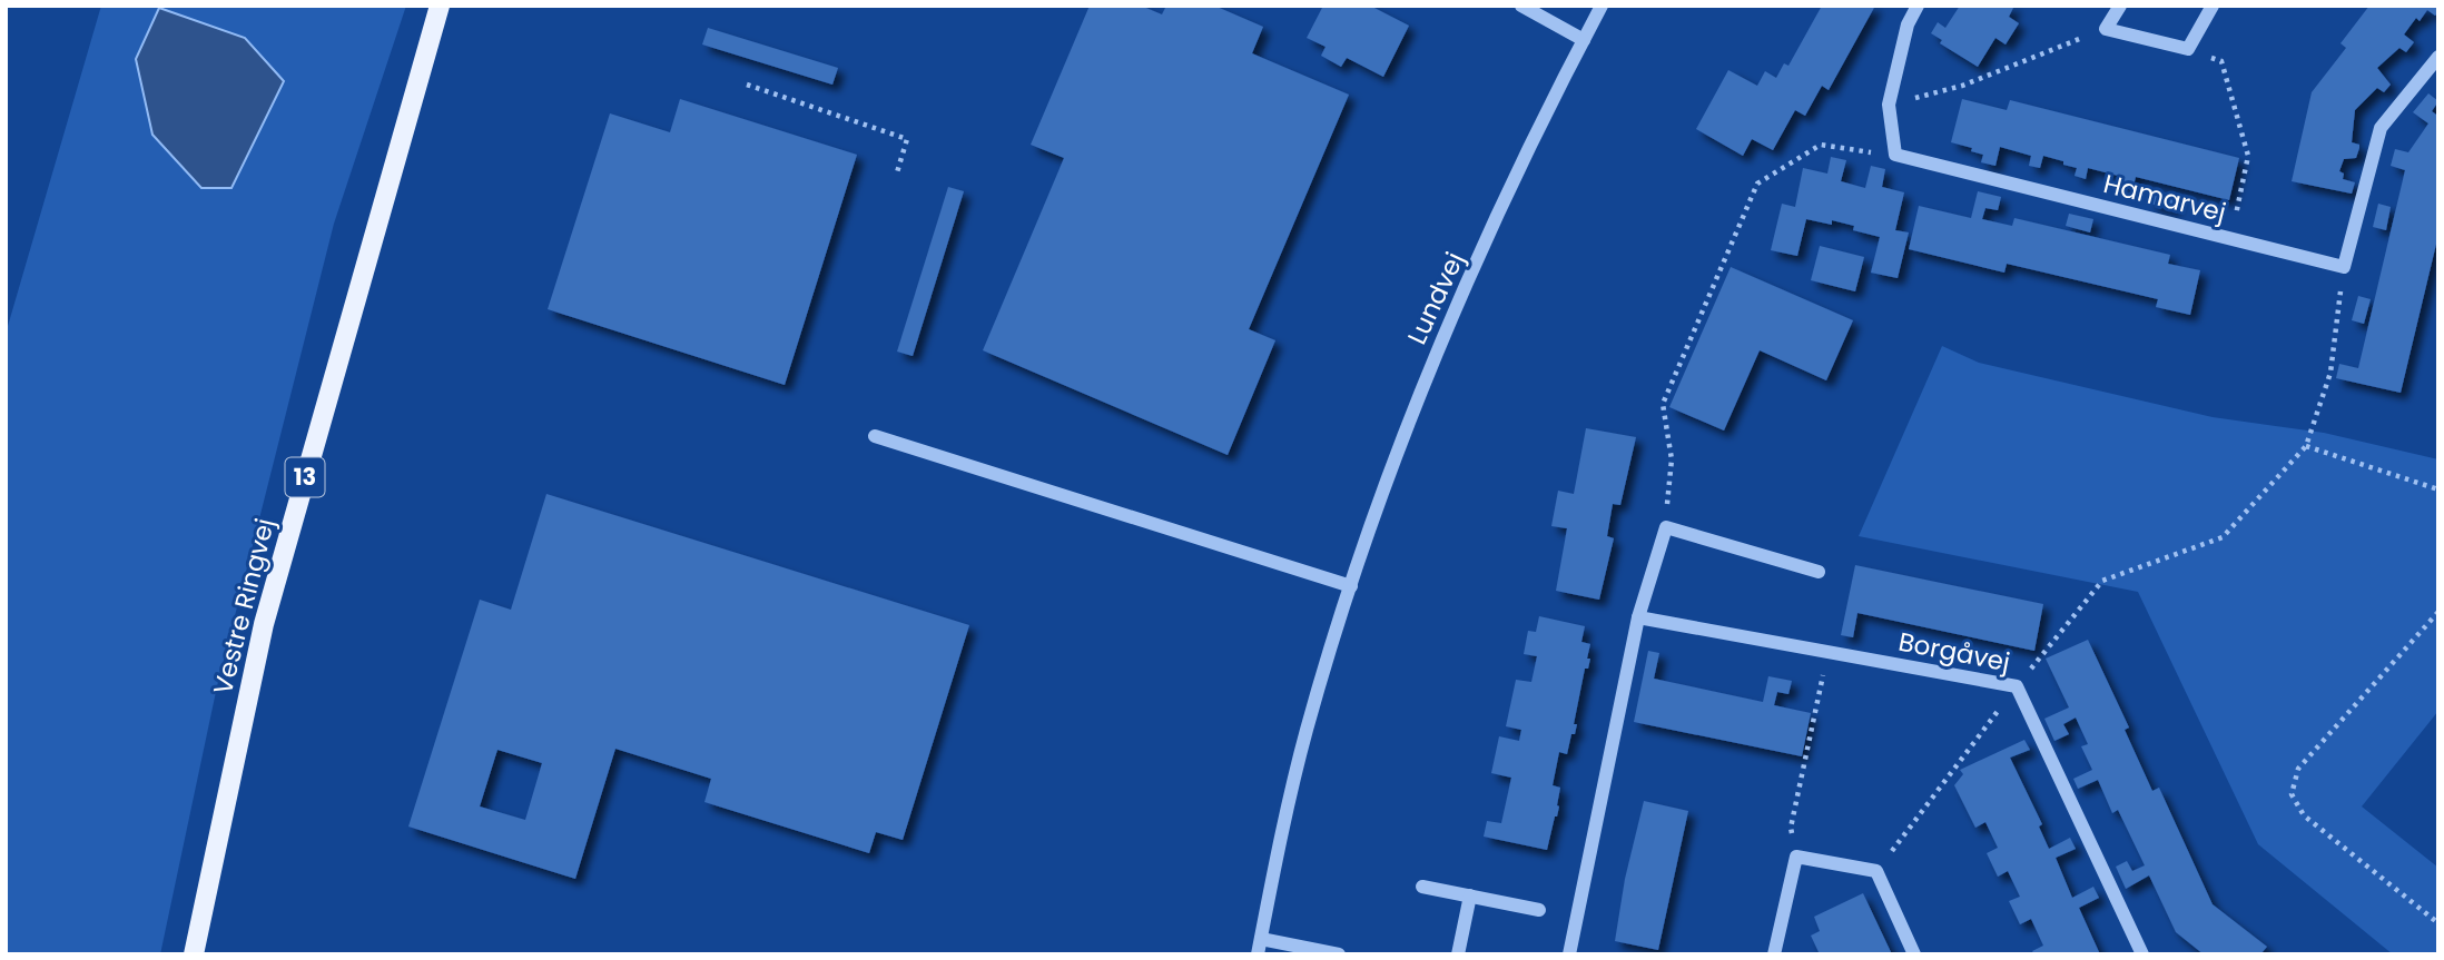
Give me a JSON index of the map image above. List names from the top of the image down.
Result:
{
  "streets": {
    "main road": ["13", "Vestre Ringvej"],
    "street": ["Hamarvej", "Lundvej", "Borgåvej"]
  }
}
